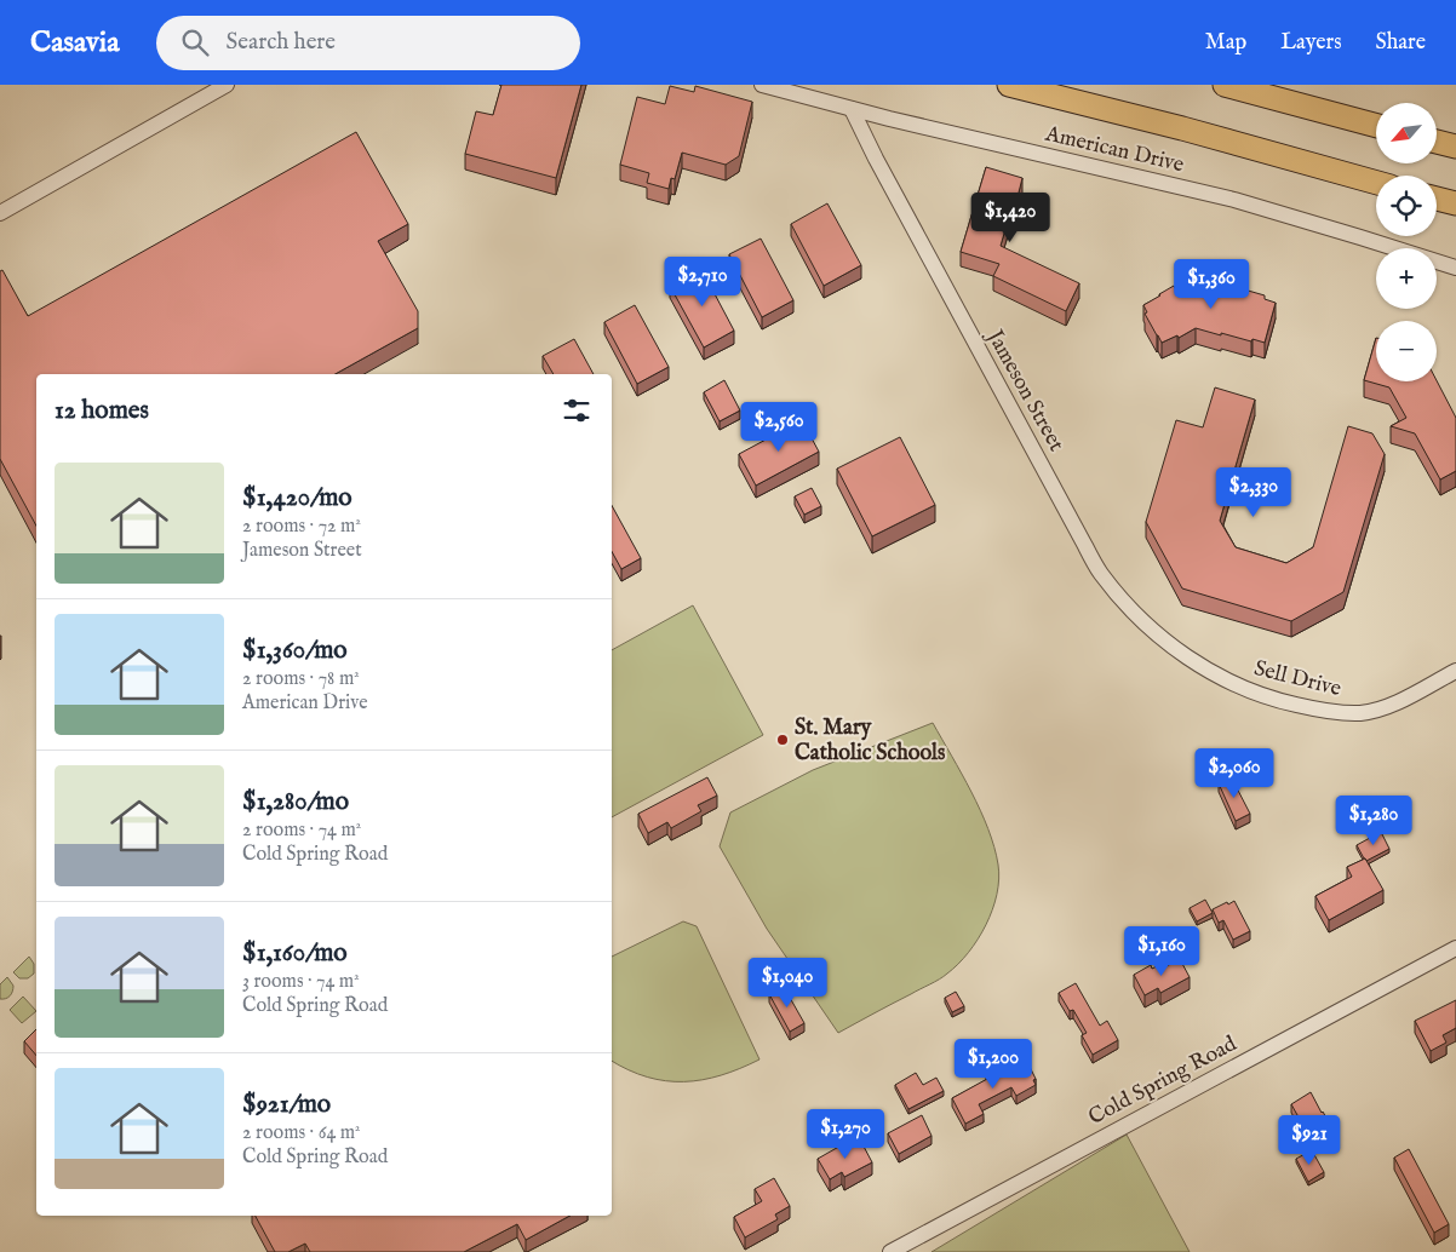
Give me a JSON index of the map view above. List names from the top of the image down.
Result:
{
  "streets": {
    "street": [
      "American Drive",
      "Jameson Street",
      "Sell Drive",
      "Cold Spring Road"
    ]
  },
  "crossings": [
    ["American Drive", "Jameson Street"],
    ["Jameson Street", "Sell Drive"]
  ],
  "places": ["St. Mary Catholic Schools"],
  "north": "bottom left",
  "page": {
    "header": "Casavia",
    "search": "Search here",
    "nav": ["Map", "Layers", "Share"],
    "map_buttons": ["+", "−"],
    "price": [
      "$1,420",
      "$2,710",
      "$1,360",
      "$2,560",
      "$2,330",
      "$2,060",
      "$1,280",
      "$1,160",
      "$1,040",
      "$1,200",
      "$1,270",
      "$921"
    ],
    "heading": "12 homes",
    "list": [
      {
        "name": "$1,420/mo",
        "note": "2 rooms · 72 m² · Jameson Street"
      },
      {
        "name": "$1,360/mo",
        "note": "2 rooms · 78 m² · American Drive"
      },
      {
        "name": "$1,280/mo",
        "note": "2 rooms · 74 m² · Cold Spring Road"
      },
      {
        "name": "$1,160/mo",
        "note": "3 rooms · 74 m² · Cold Spring Road"
      },
      {
        "name": "$921/mo",
        "note": "2 rooms · 64 m² · Cold Spring Road"
      }
    ]
  }
}
